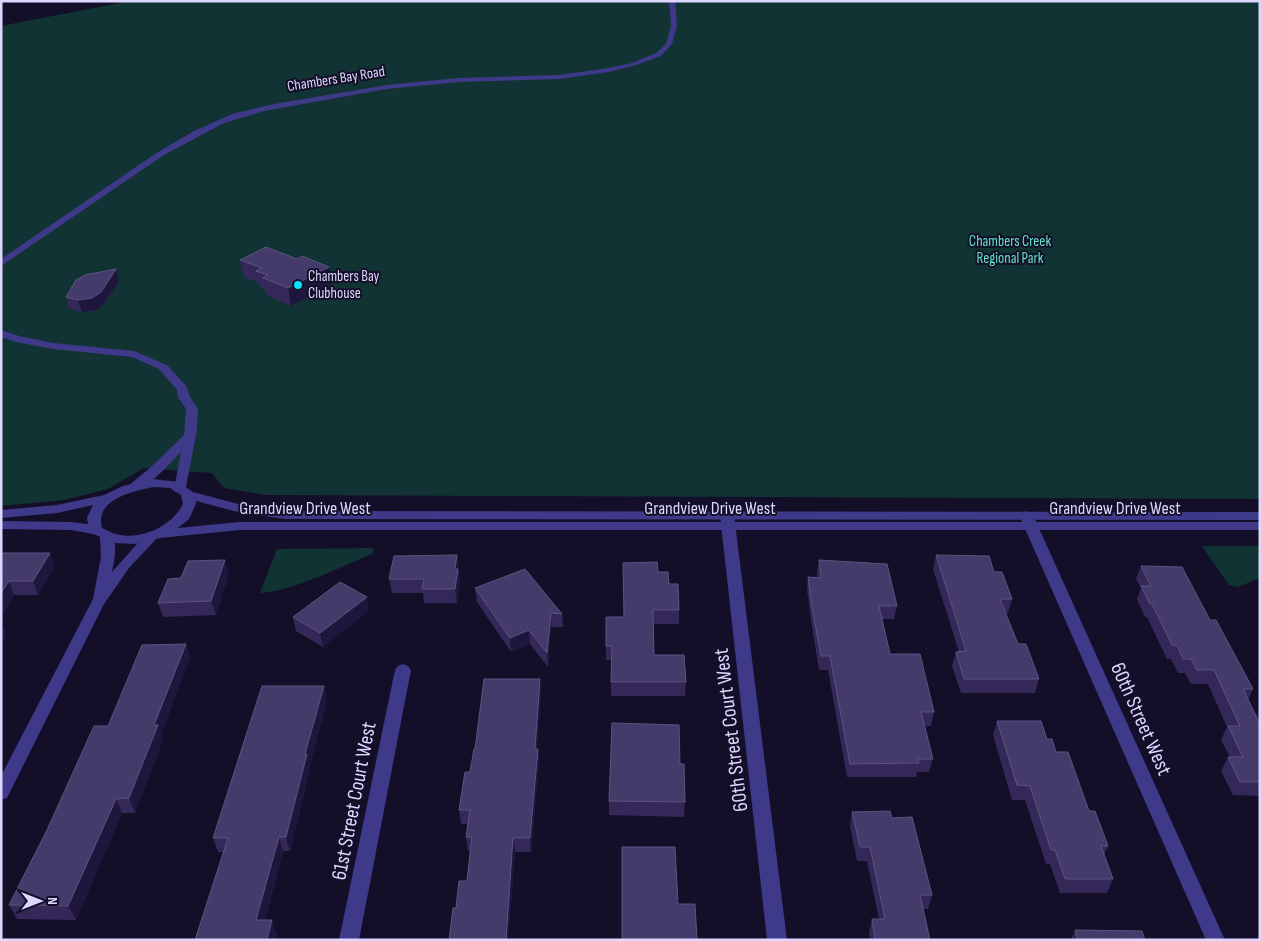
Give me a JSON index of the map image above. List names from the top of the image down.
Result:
{
  "streets": {
    "street": [
      "Chambers Bay Road",
      "Grandview Drive West",
      "60th Street West",
      "60th Street Court West",
      "61st Street Court West"
    ]
  },
  "crossings": [
    ["Grandview Drive West", "60th Street West"],
    ["Grandview Drive West", "60th Street Court West"]
  ],
  "parks": ["Chambers Creek Regional Park"],
  "places": ["Chambers Bay Clubhouse"],
  "north": "right"
}
